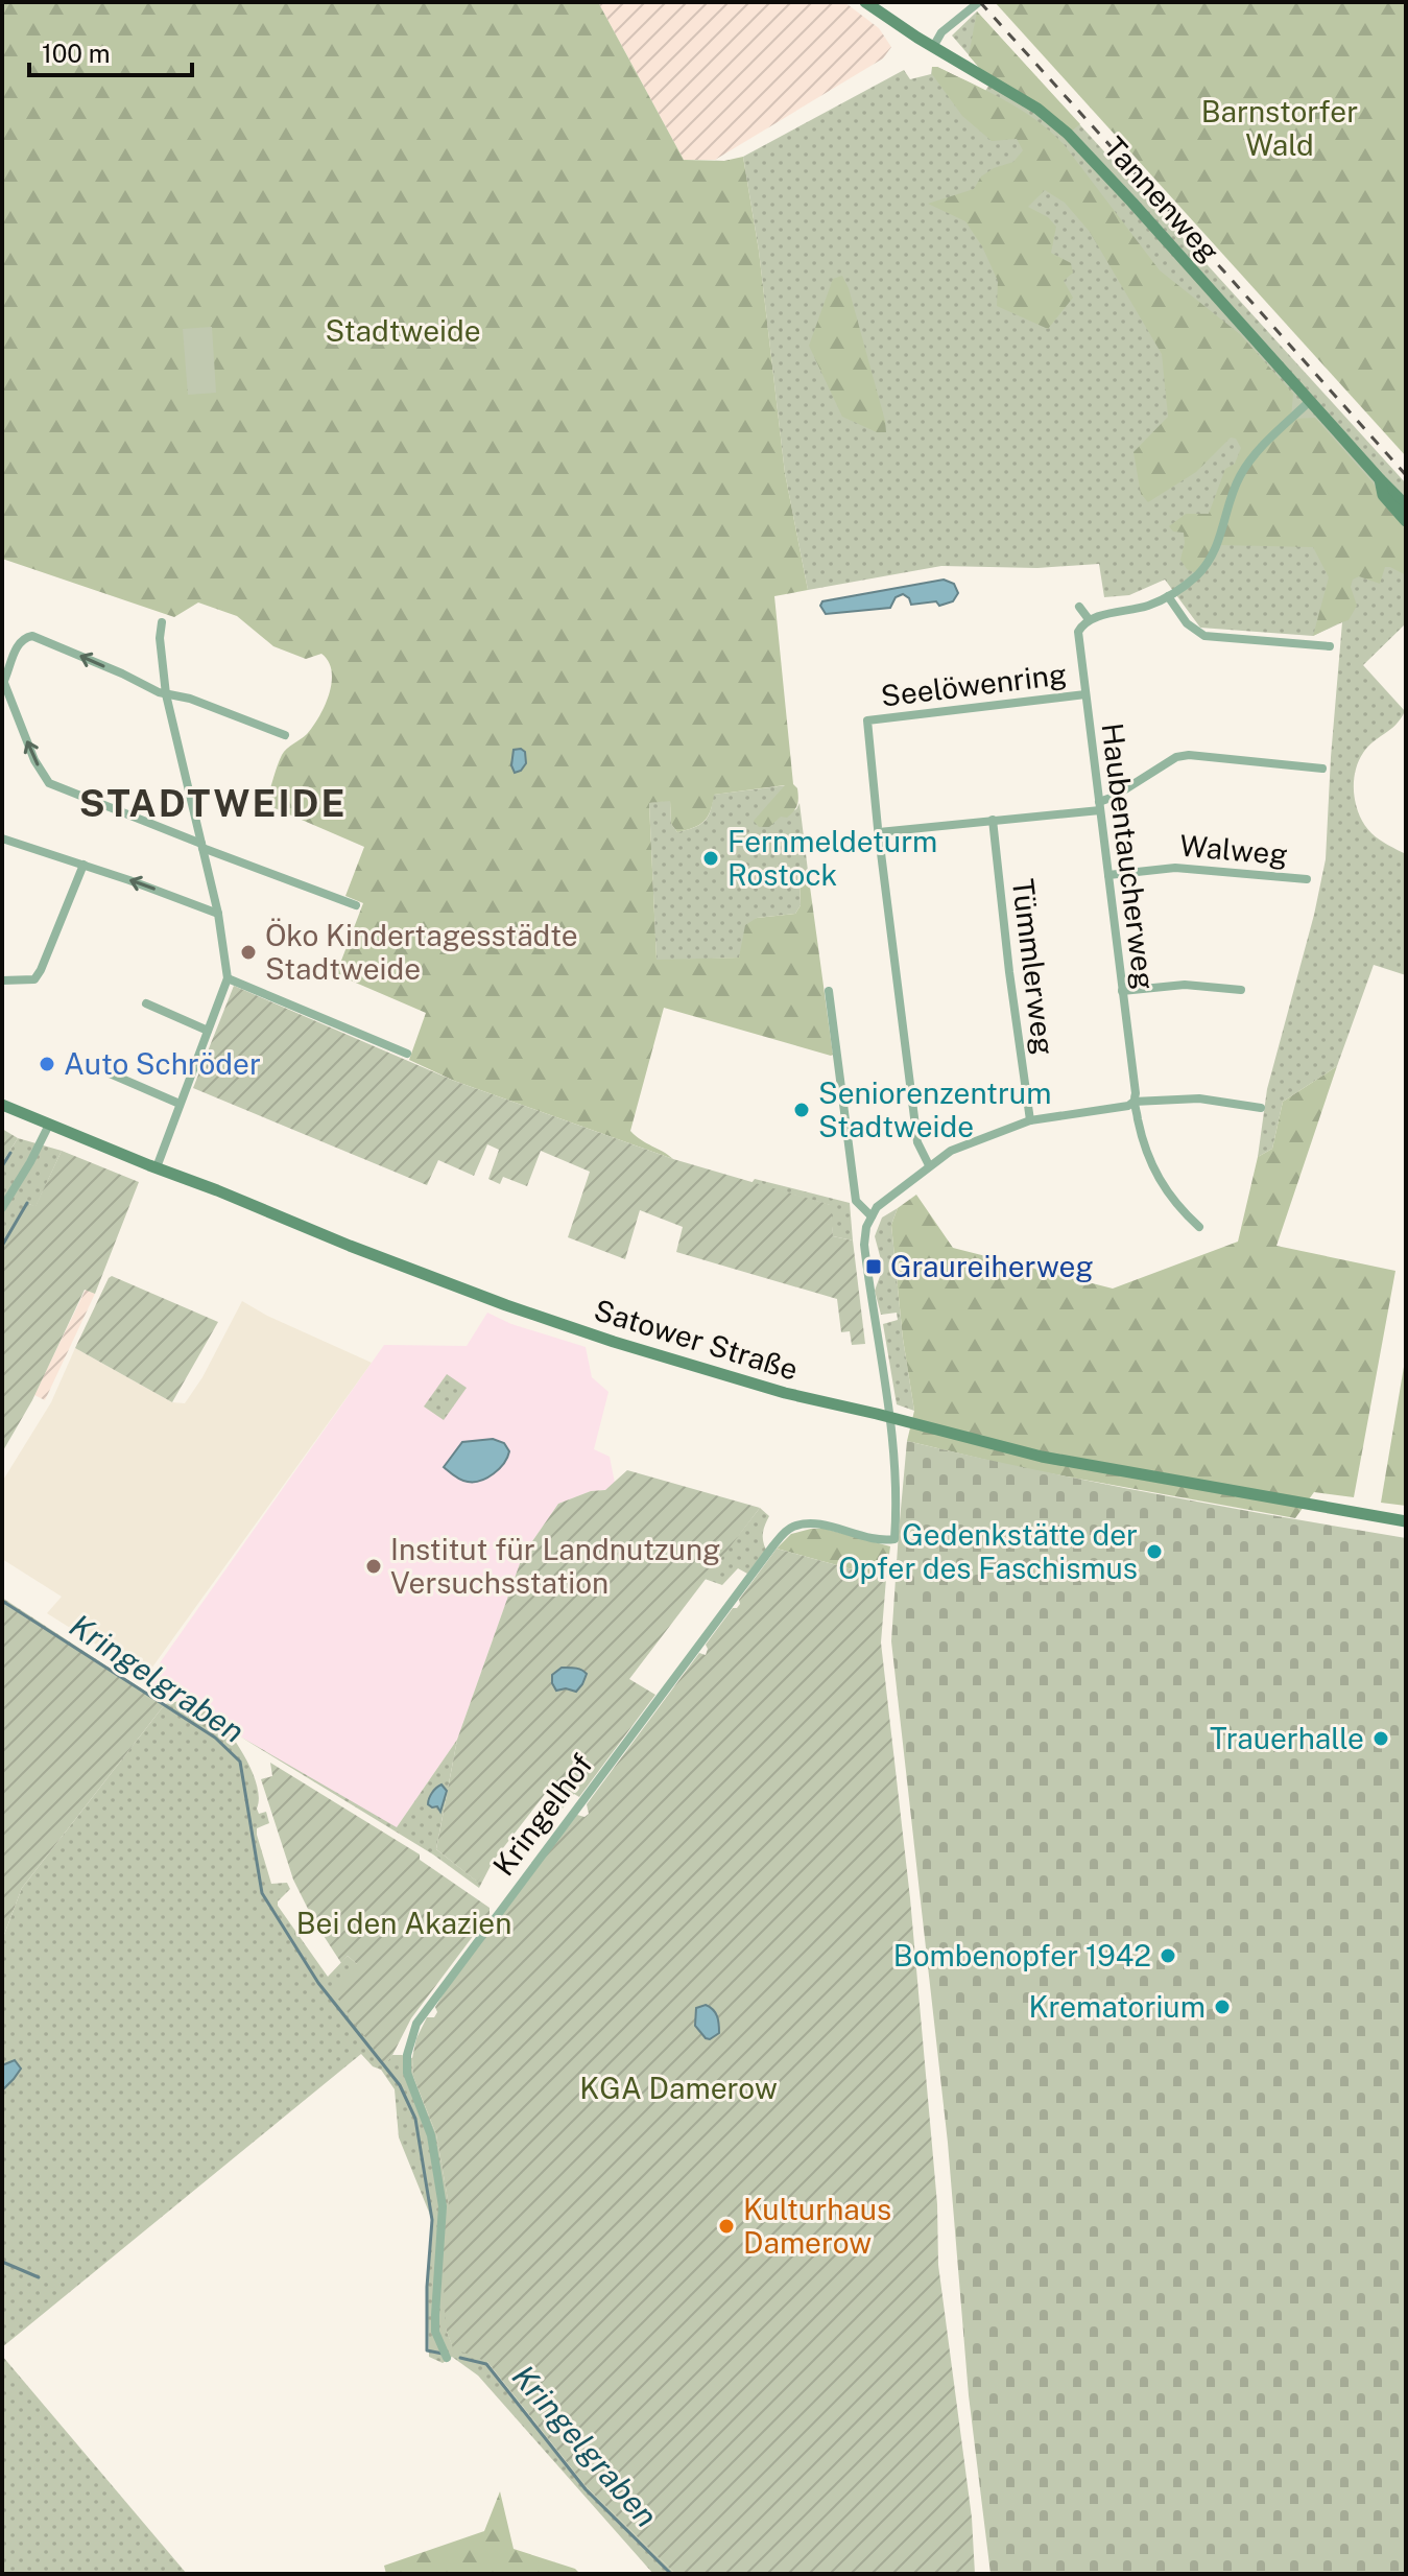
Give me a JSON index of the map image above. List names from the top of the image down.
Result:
{
  "streets": {
    "main road": ["Tannenweg", "Satower Straße"],
    "street": [
      "Seelöwenring",
      "Walweg",
      "Haubentaucherweg",
      "Tümmlerweg",
      "Kringelhof"
    ]
  },
  "crossings": [
    ["Seelöwenring", "Haubentaucherweg"],
    ["Walweg", "Haubentaucherweg"],
    ["Satower Straße", "Kringelhof"]
  ],
  "districts": ["STADTWEIDE"],
  "water": ["Kringelgraben"],
  "parks": [
    "Barnstorfer Wald",
    "Stadtweide",
    "Bei den Akazien",
    "KGA Damerow"
  ],
  "places": {
    "other": [
      "Fernmeldeturm Rostock",
      "Öko Kindertagesstädte Stadtweide",
      "Auto Schröder",
      "Seniorenzentrum Stadtweide",
      "Gedenkstätte der Opfer des Faschismus",
      "Institut für Landnutzung Versuchsstation",
      "Trauerhalle",
      "Bombenopfer 1942",
      "Krematorium",
      "Kulturhaus Damerow"
    ],
    "transit": ["Graureiherweg"]
  },
  "scale_bar": "100 m"
}
